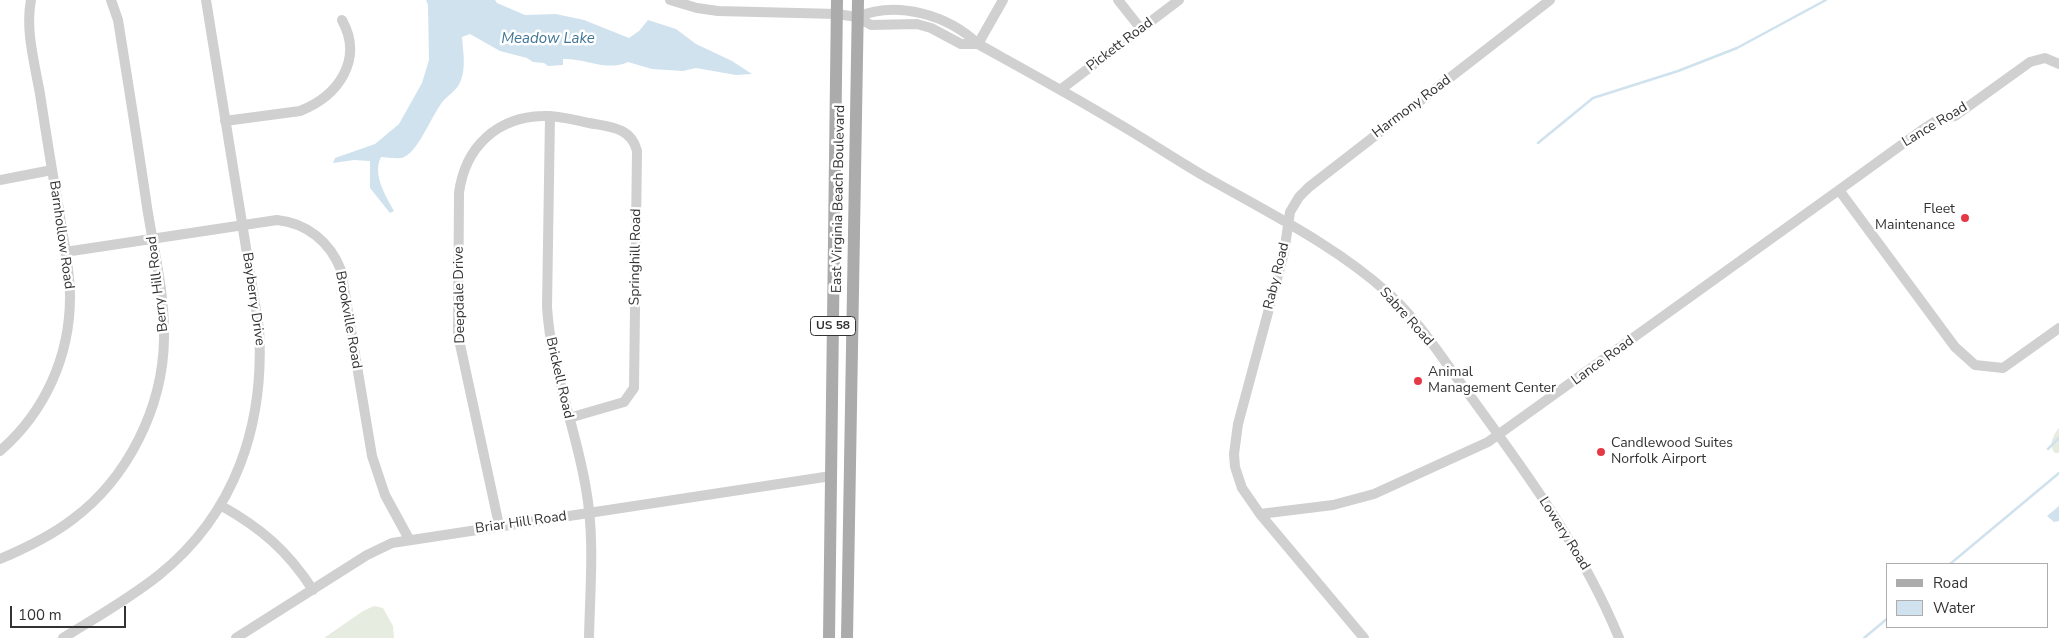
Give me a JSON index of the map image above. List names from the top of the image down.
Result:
{
  "streets": {
    "main road": ["East Virginia Beach Boulevard", "US 58"],
    "street": [
      "Pickett Road",
      "Harmony Road",
      "Lance Road",
      "Barnhollow Road",
      "Springhill Road",
      "Raby Road",
      "Berry Hill Road",
      "Deepdale Drive",
      "Bayberry Drive",
      "Sabre Road",
      "Brookville Road",
      "Brickell Road",
      "Briar Hill Road",
      "Lowery Road"
    ]
  },
  "crossings": [
    ["Pickett Road", "Raby Road"],
    ["Harmony Road", "Raby Road"],
    ["Harmony Road", "Sabre Road"],
    ["Lance Road", "Raby Road"],
    ["Lance Road", "Sabre Road"],
    ["Lance Road", "Lowery Road"],
    ["East Virginia Beach Boulevard", "Raby Road"],
    ["East Virginia Beach Boulevard", "Briar Hill Road"],
    ["Barnhollow Road", "Brookville Road"],
    ["Springhill Road", "Deepdale Drive"],
    ["Springhill Road", "Brickell Road"],
    ["Raby Road", "Sabre Road"],
    ["Berry Hill Road", "Brookville Road"],
    ["Deepdale Drive", "Brickell Road"],
    ["Deepdale Drive", "Briar Hill Road"],
    ["Bayberry Drive", "Brookville Road"],
    ["Sabre Road", "Lowery Road"],
    ["Brookville Road", "Briar Hill Road"],
    ["Brickell Road", "Briar Hill Road"]
  ],
  "water": ["Meadow Lake"],
  "places": ["Fleet Maintenance", "Animal Management Center", "Candlewood Suites Norfolk Airport"],
  "legend": ["Road", "Water"],
  "scale_bar": "100 m"
}
